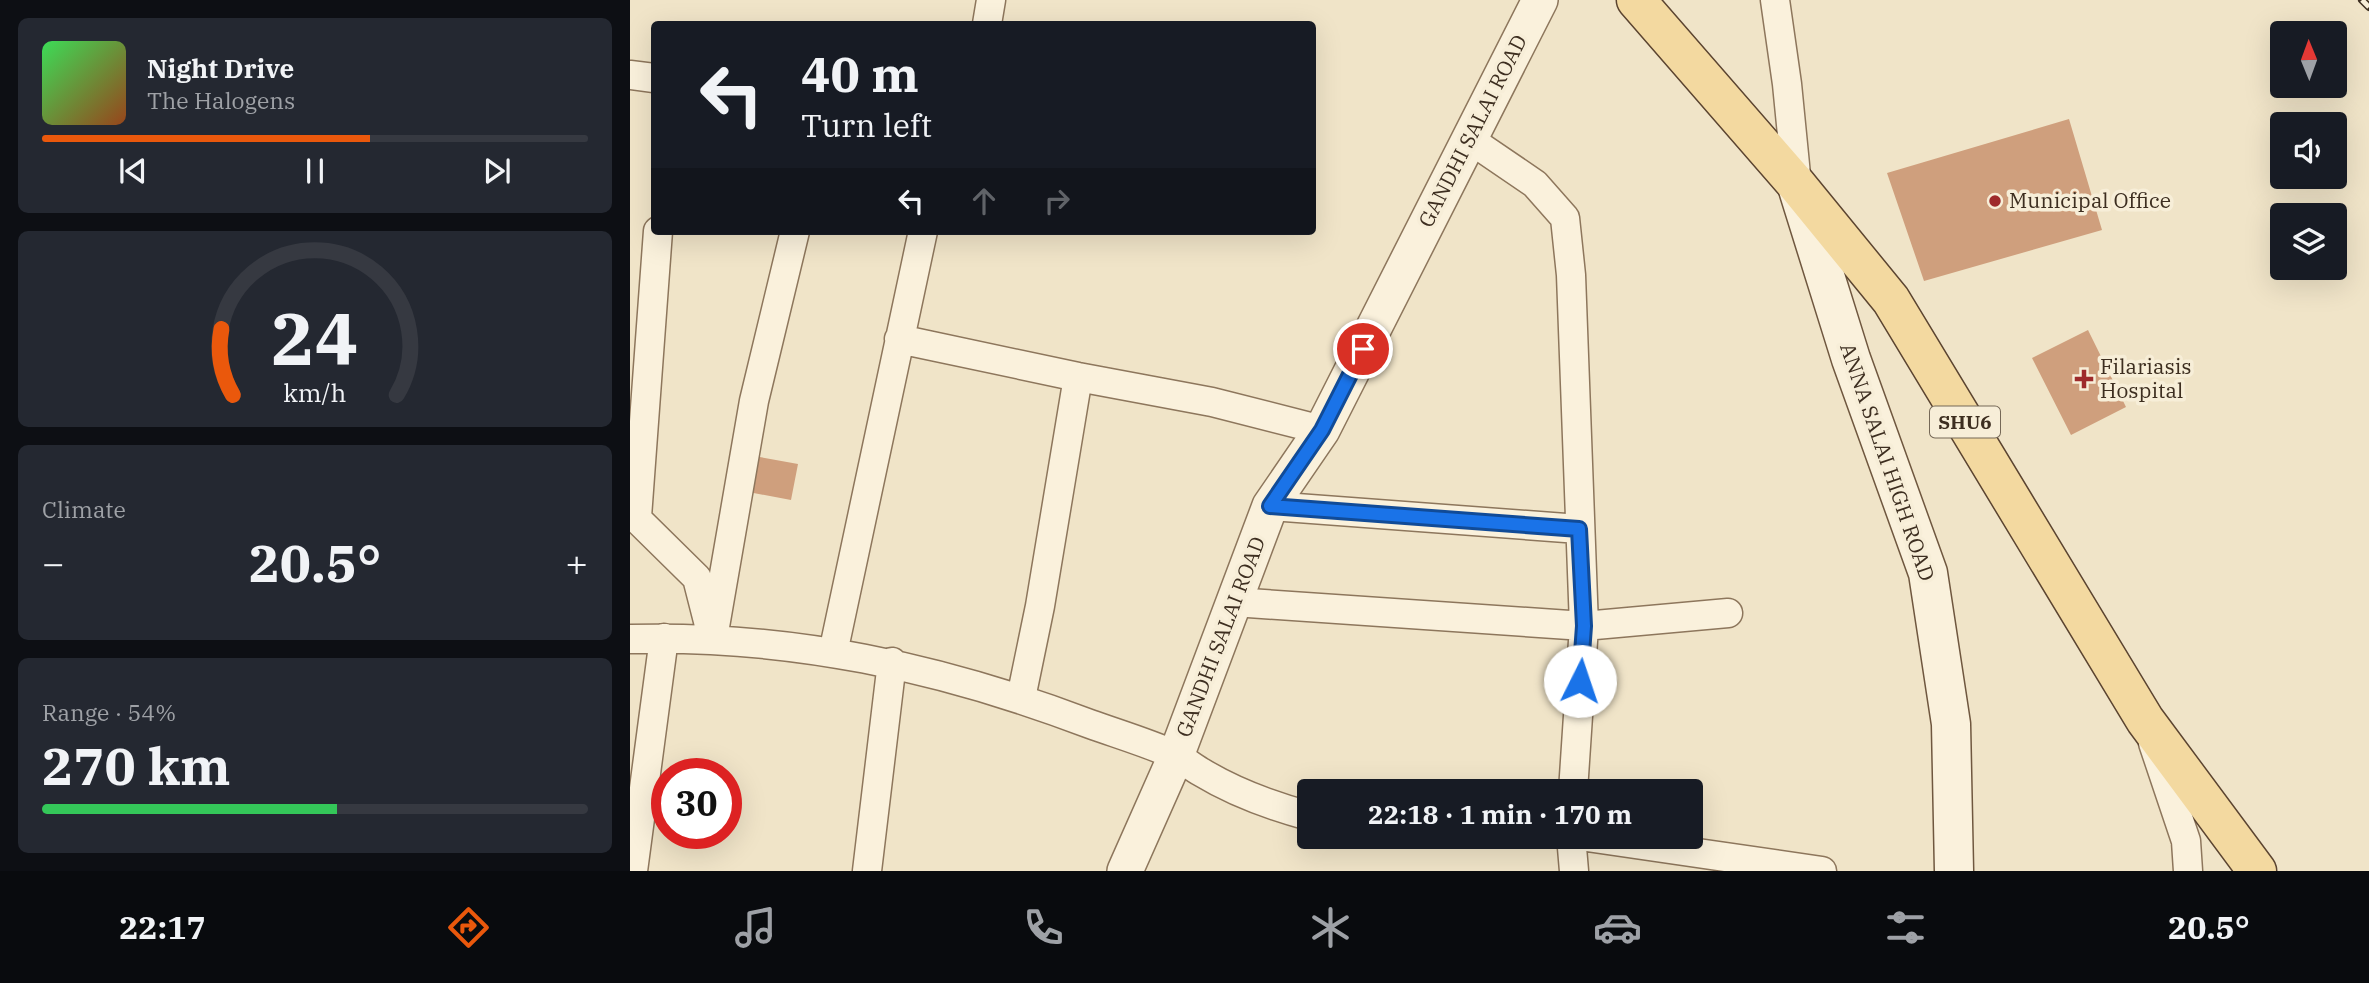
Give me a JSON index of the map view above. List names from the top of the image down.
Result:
{
  "streets": {
    "main road": ["SHU6", "ANNA SALAI HIGH ROAD"],
    "street": ["GANDHI SALAI ROAD"]
  },
  "crossings": [
    ["SHU6", "ANNA SALAI HIGH ROAD"]
  ],
  "places": {
    "other": ["Municipal Office"],
    "health": ["Filariasis Hospital"]
  },
  "north": "top",
  "page": {
    "turn": ["40 m", "Turn left"],
    "song": ["Night Drive", "The Halogens"],
    "tile": [
      "Climate",
      ["Range · 54%", "270 km"]
    ],
    "heat": ["−", "20.5°", "+"],
    "limit": "30",
    "trip": "22:18 · 1 min · 170 m",
    "tabs": ["22:17", "20.5°"],
    "gauge": ["24", "km/h"]
  }
}
